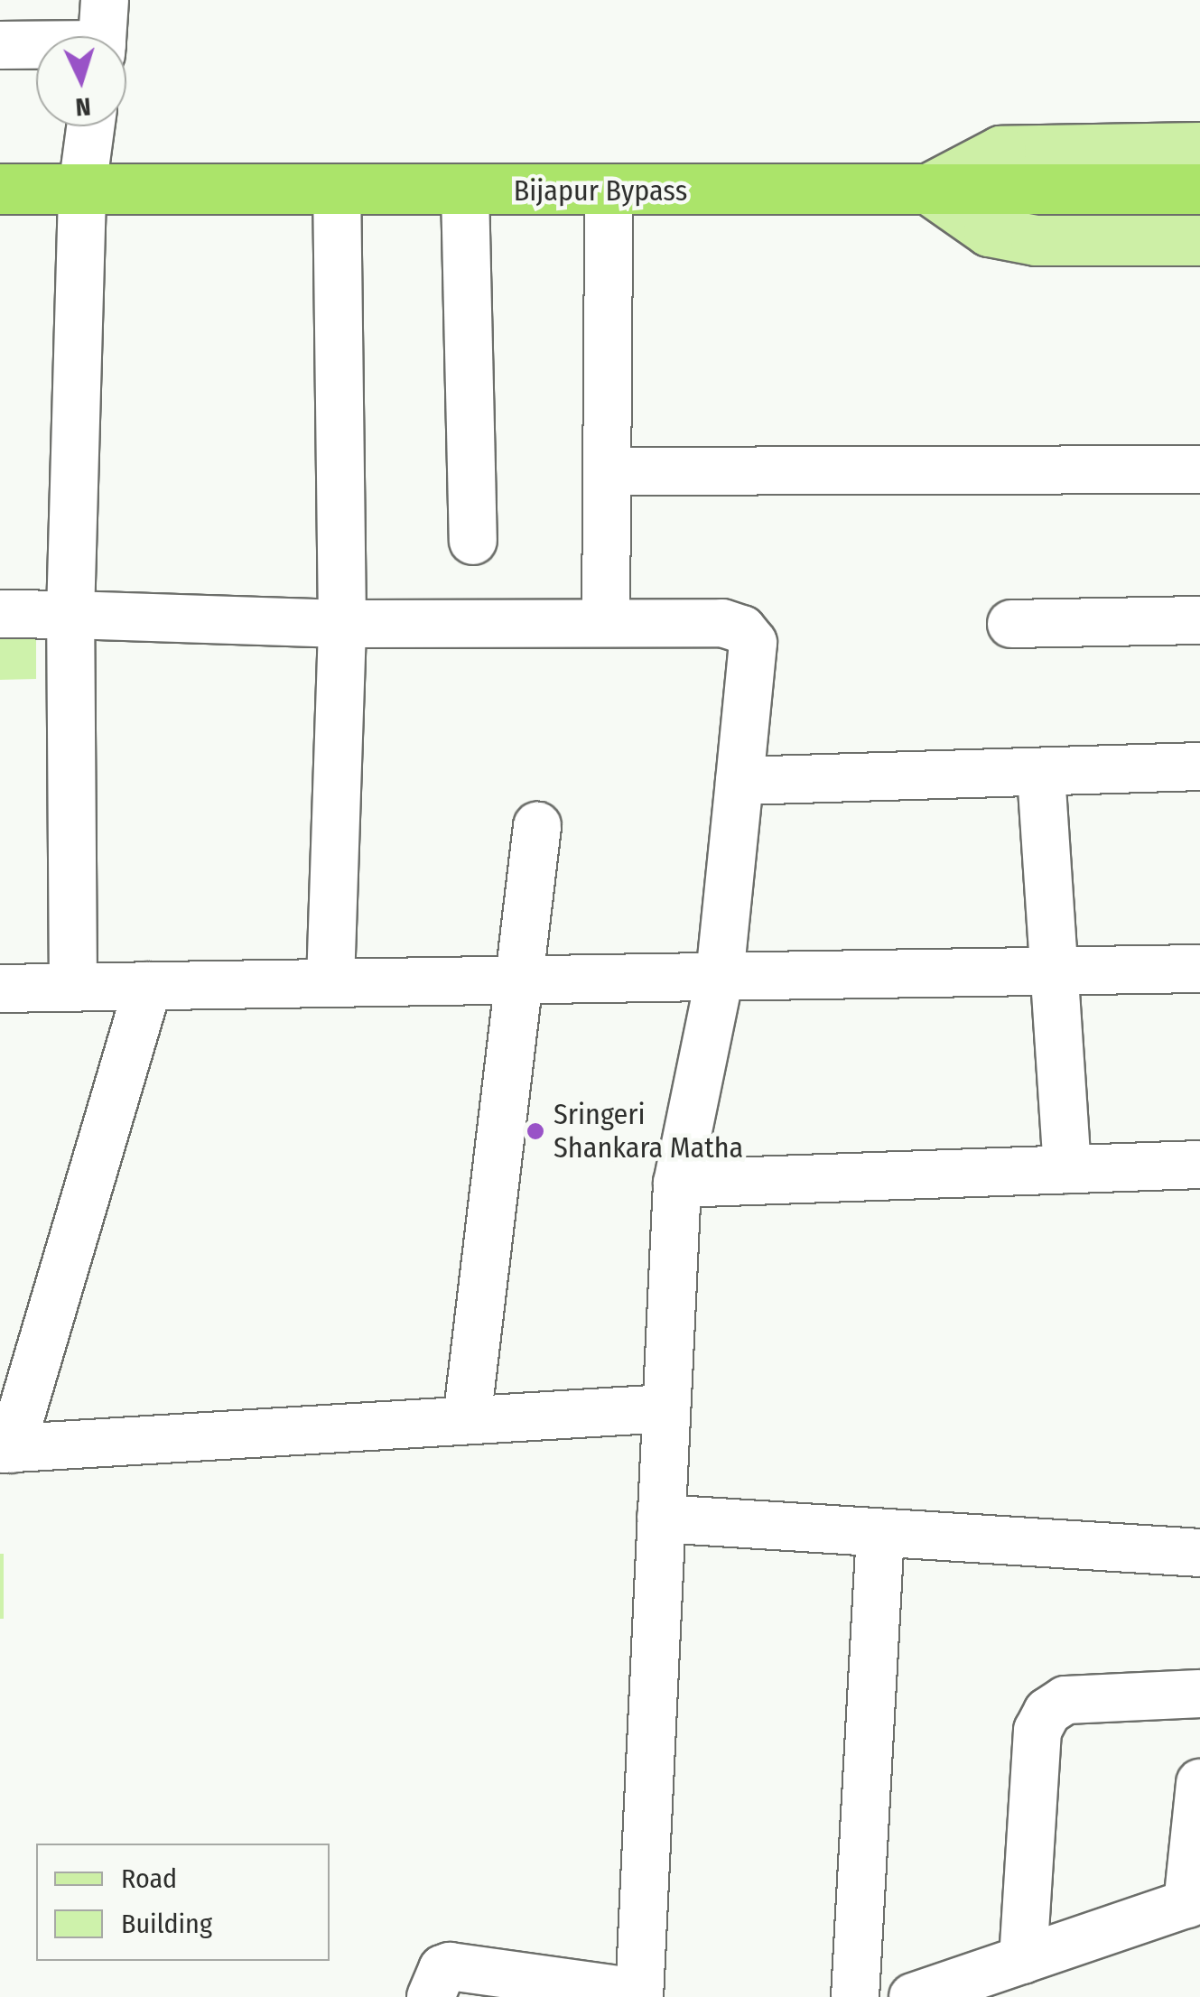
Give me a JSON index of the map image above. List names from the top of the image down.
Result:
{
  "streets": {
    "highway": ["Bijapur Bypass"]
  },
  "places": ["Sringeri Shankara Matha"],
  "legend": ["Road", "Building"],
  "north": "bottom"
}
